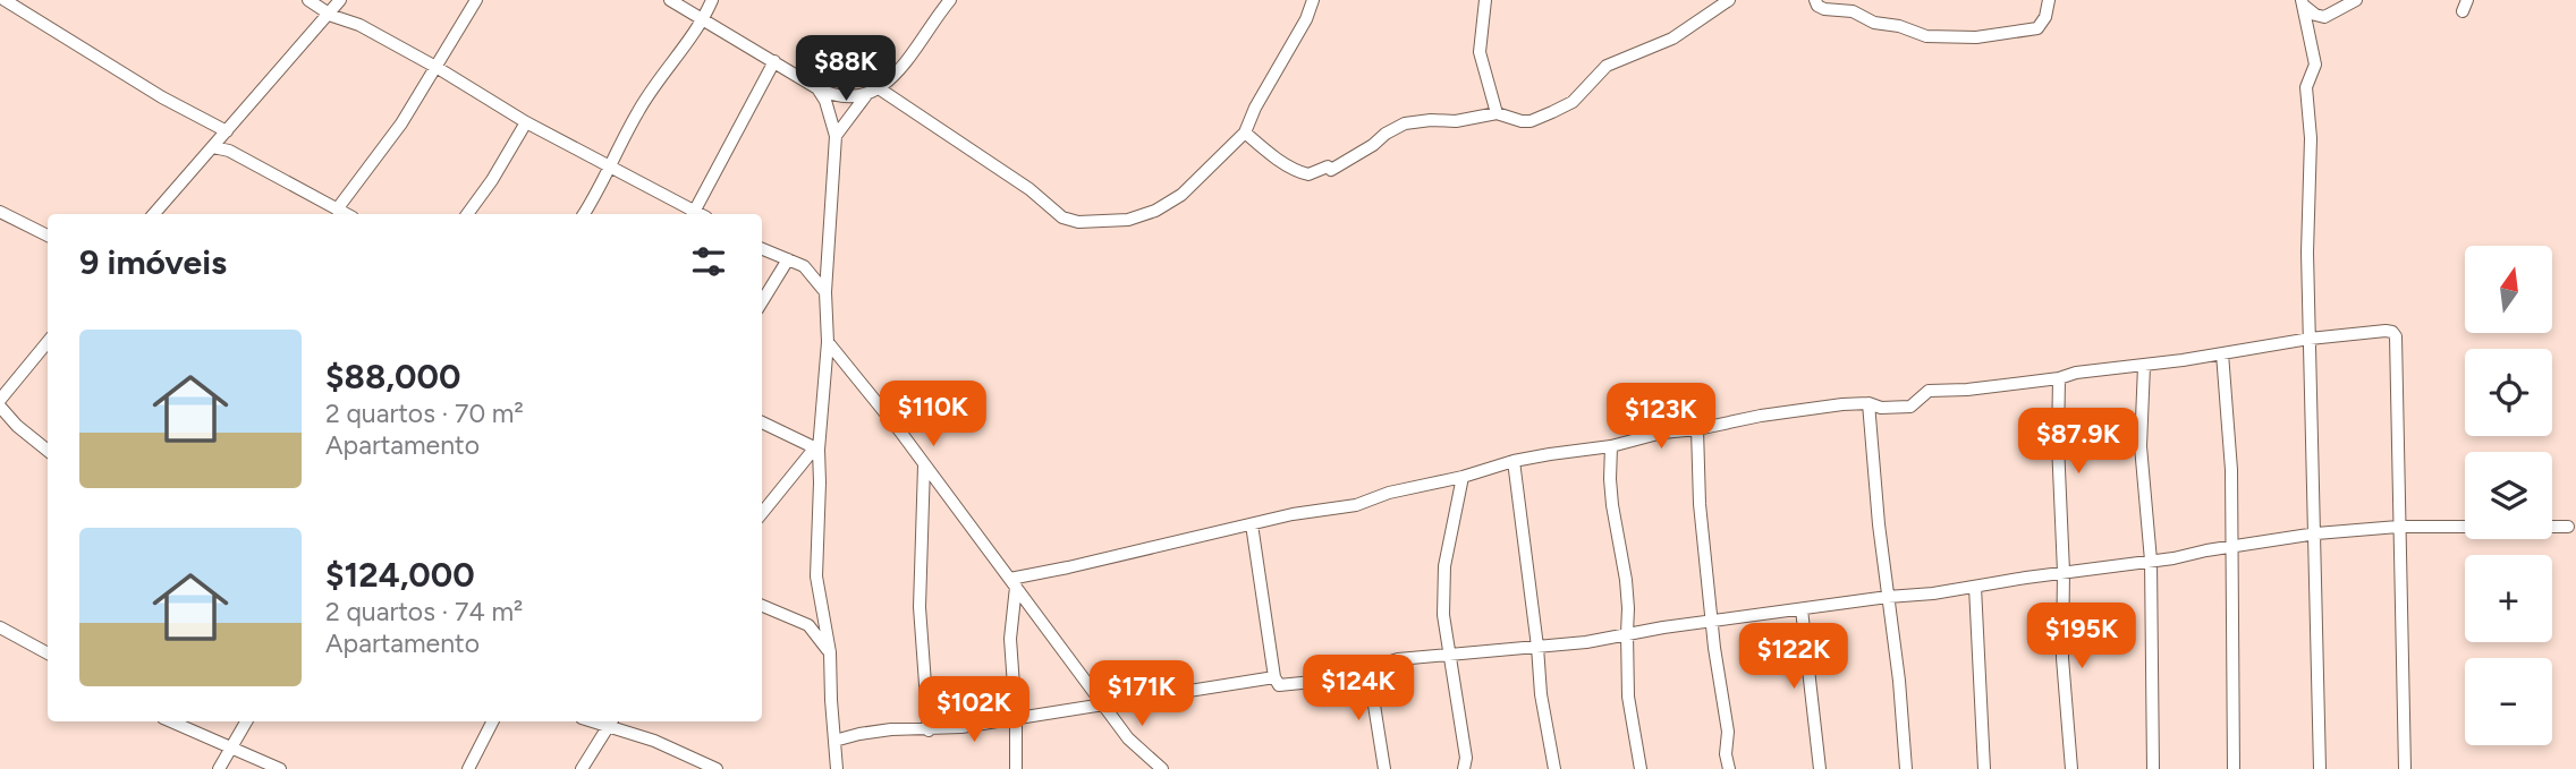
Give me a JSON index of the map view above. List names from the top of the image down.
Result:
{
  "north": "top",
  "page": {
    "price": [
      "$88K",
      "$110K",
      "$123K",
      "$87.9K",
      "$195K",
      "$122K",
      "$124K",
      "$171K",
      "$102K"
    ],
    "heading": "9 imóveis",
    "map_buttons": ["+", "−"],
    "list": [
      {
        "name": "$88,000",
        "note": "2 quartos · 70 m² · Apartamento"
      },
      {
        "name": "$124,000",
        "note": "2 quartos · 74 m² · Apartamento"
      }
    ]
  }
}
